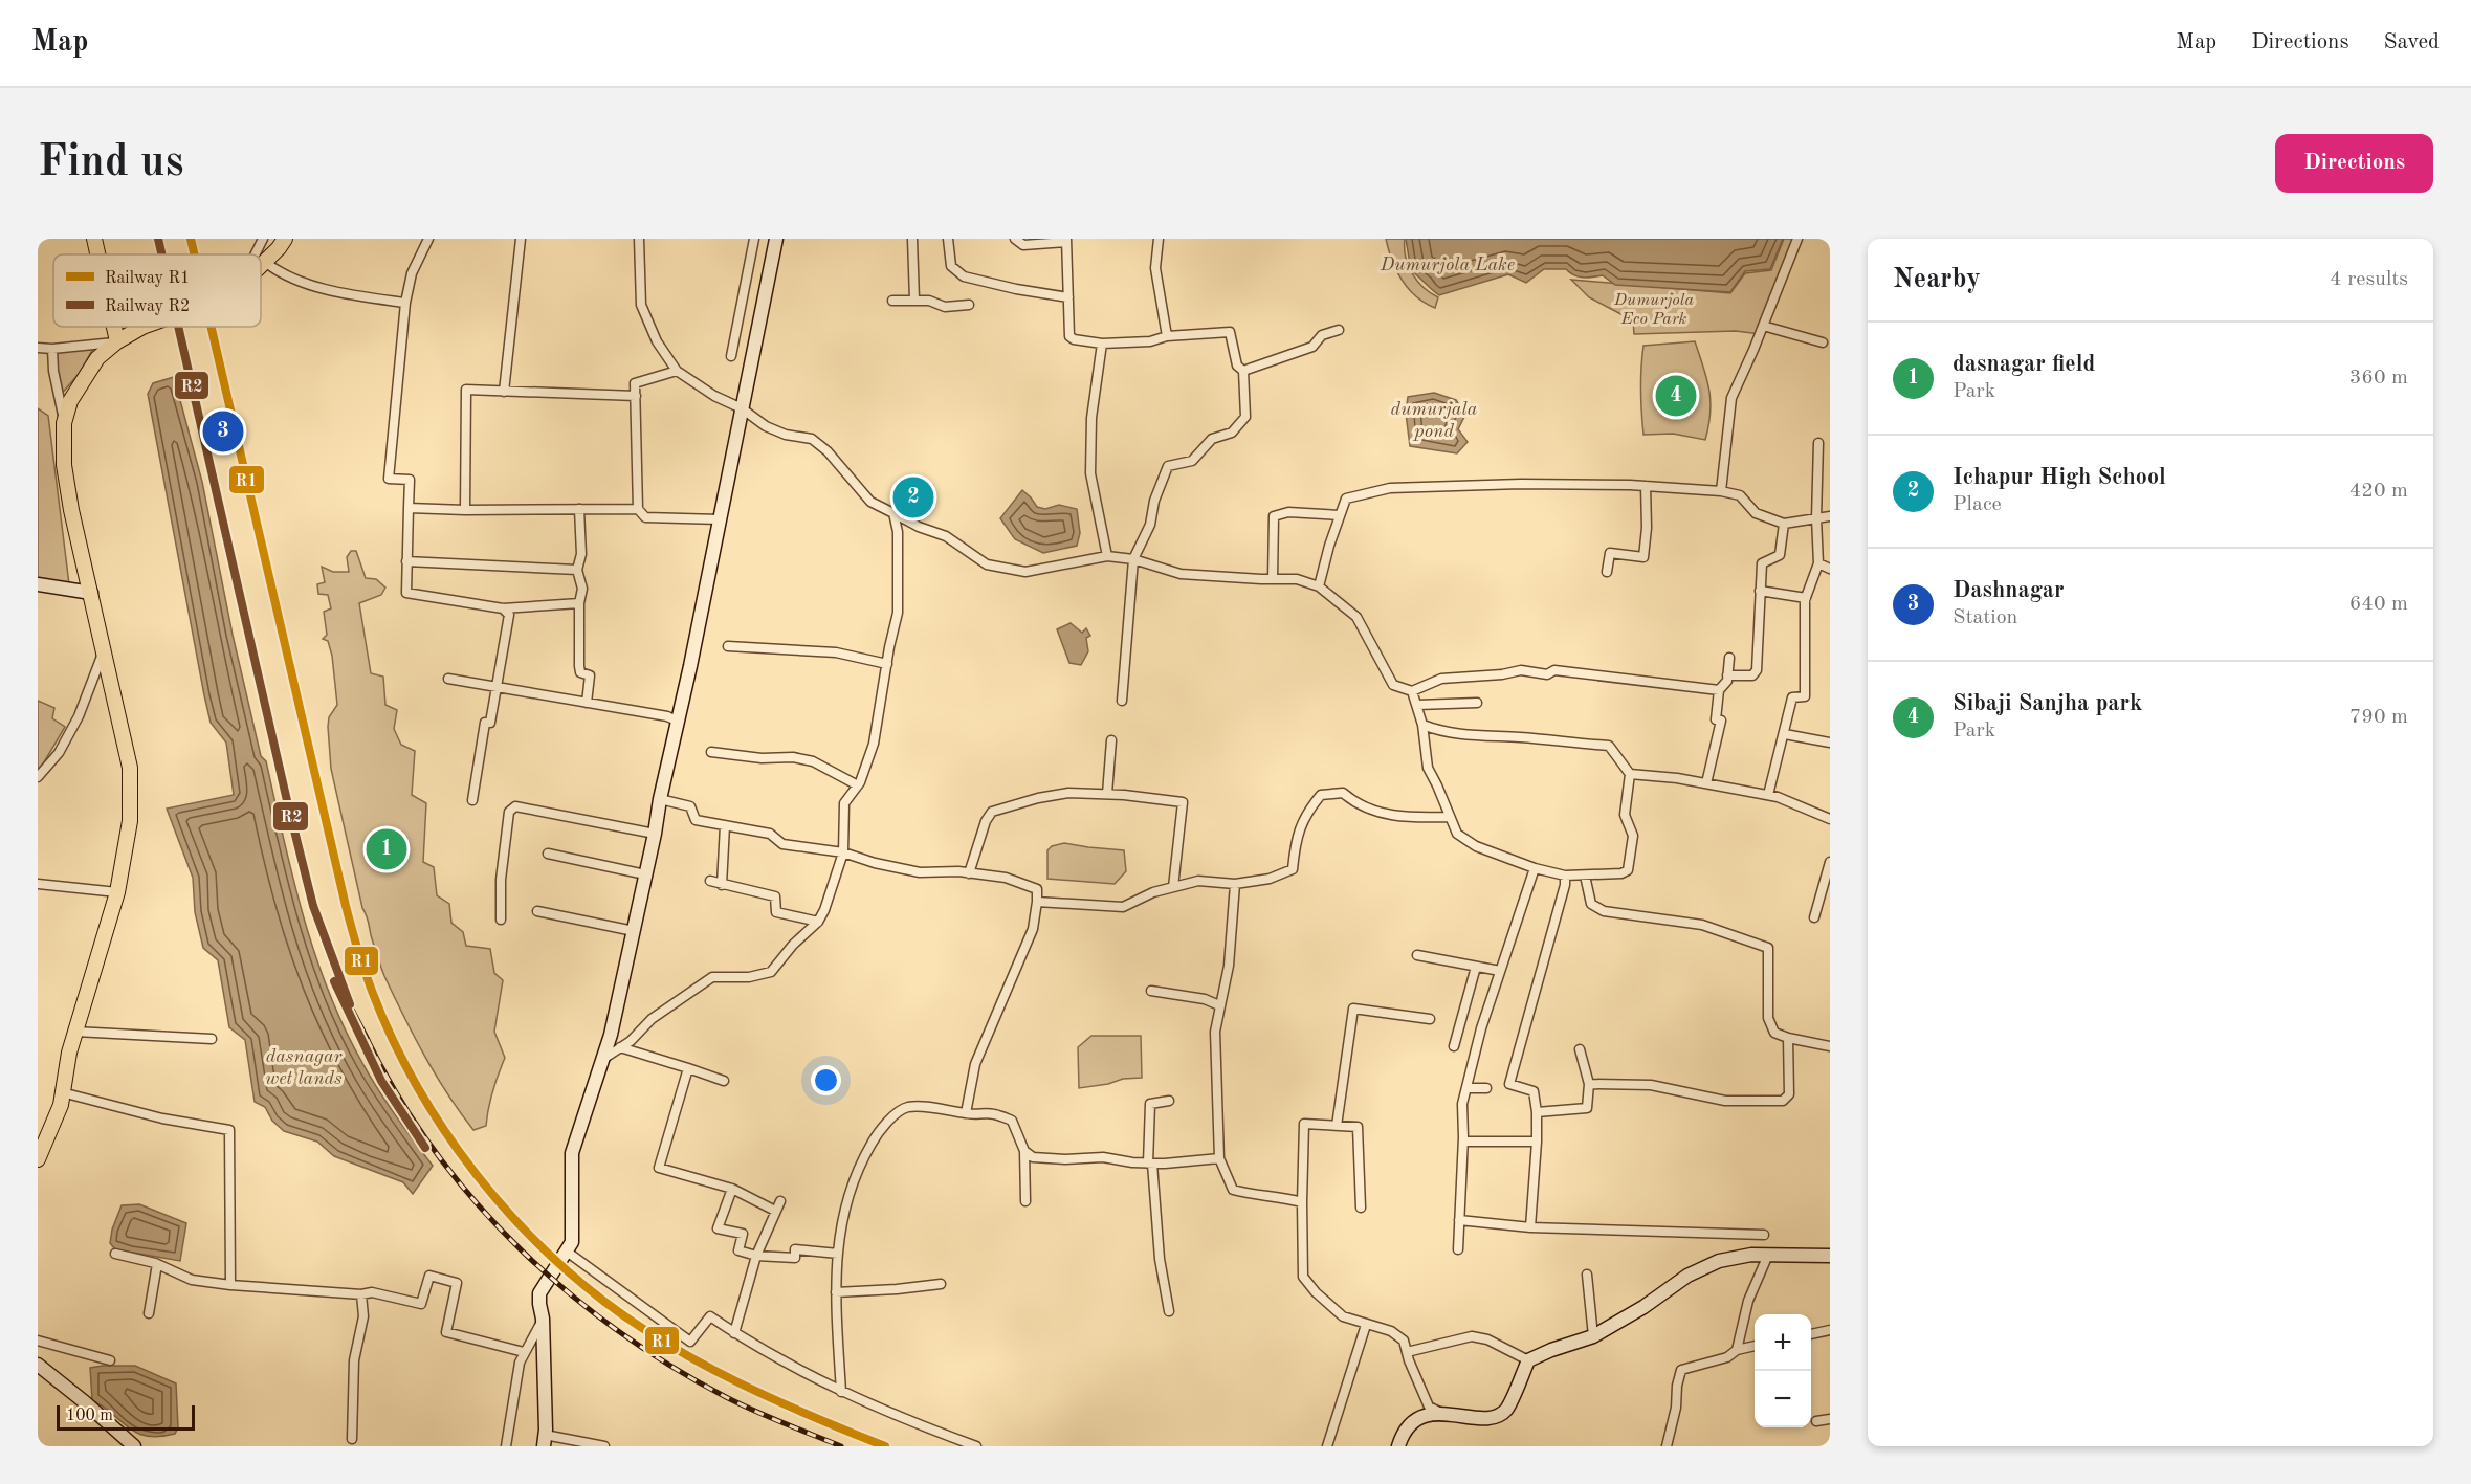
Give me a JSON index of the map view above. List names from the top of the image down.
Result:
{
  "water": ["Dumurjola Lake", "dumurjala pond", "dasnagar wet lands"],
  "parks": ["Dumurjola Eco Park"],
  "lines": ["rail line R1", "rail line R2"],
  "legend": ["Railway R1", "Railway R2"],
  "scale_bar": "100 m",
  "page": {
    "header": "Map",
    "nav": ["Map", "Directions", "Saved"],
    "buttons": "Directions",
    "title": "Find us",
    "heading": ["Nearby", "4 results"],
    "list": [
      {
        "mark": "1",
        "name": "dasnagar field",
        "note": "Park",
        "value": "360 m"
      },
      {
        "mark": "2",
        "name": "Ichapur High School",
        "note": "Place",
        "value": "420 m"
      },
      {
        "mark": "3",
        "name": "Dashnagar",
        "note": "Station",
        "value": "640 m"
      },
      {
        "mark": "4",
        "name": "Sibaji Sanjha park",
        "note": "Park",
        "value": "790 m"
      }
    ],
    "pins": [
      "4",
      "3",
      "2",
      "1"
    ],
    "map_buttons": ["+", "−"],
    "scale": "100 m"
  }
}
